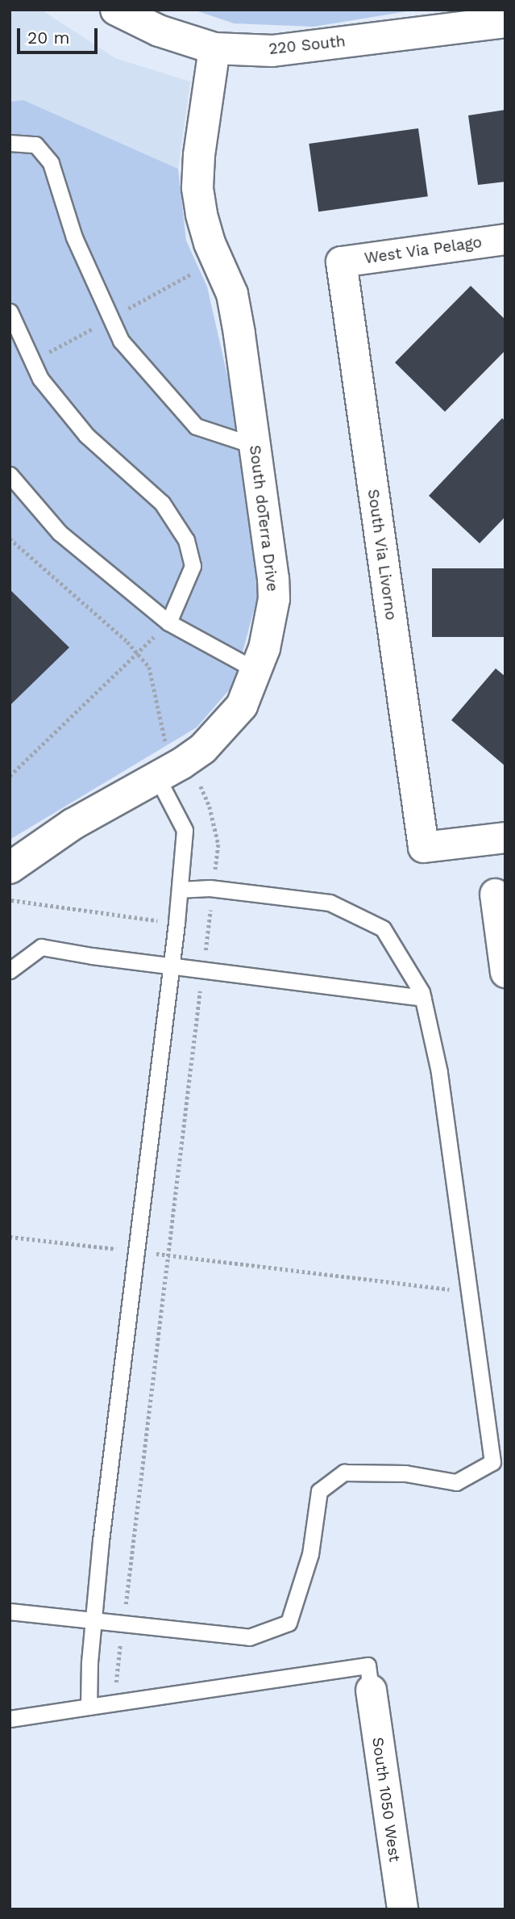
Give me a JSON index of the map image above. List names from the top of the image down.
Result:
{
  "streets": {
    "street": [
      "220 South",
      "West Via Pelago",
      "South doTerra Drive",
      "South Via Livorno",
      "South 1050 West"
    ]
  },
  "crossings": [
    ["220 South", "South doTerra Drive"],
    ["West Via Pelago", "South Via Livorno"]
  ],
  "scale_bar": "20 m"
}
